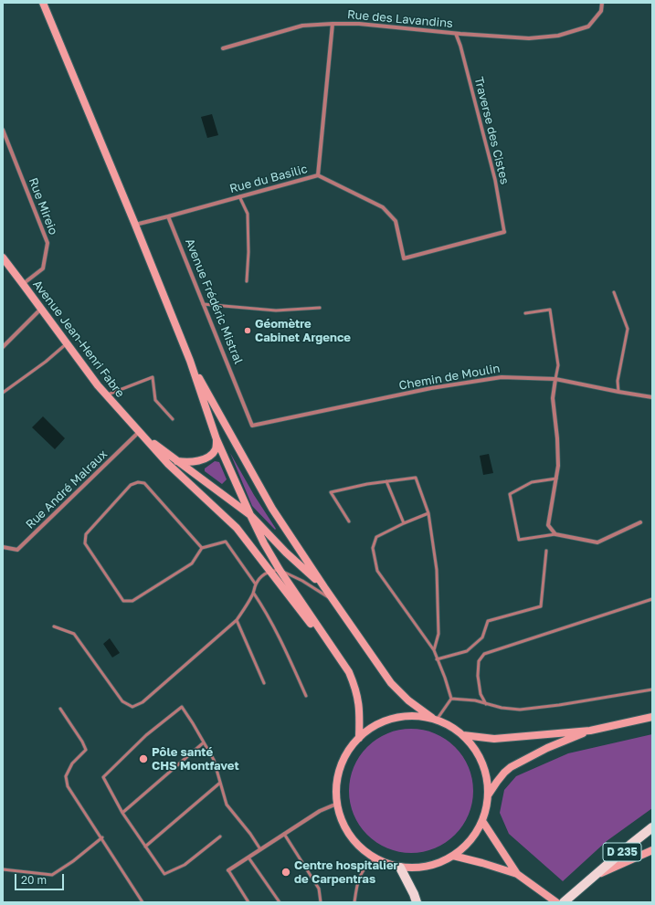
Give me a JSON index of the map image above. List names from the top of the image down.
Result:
{
  "streets": {
    "main road": ["Avenue Jean-Henri Fabre", "D 235"],
    "street": [
      "Rue des Lavandins",
      "Traverse des Cistes",
      "Rue du Basilic",
      "Rue Mireio",
      "Avenue Frédéric Mistral",
      "Chemin de Moulin",
      "Rue André Malraux"
    ]
  },
  "crossings": [
    ["Rue des Lavandins", "Traverse des Cistes"],
    ["Rue des Lavandins", "Rue du Basilic"],
    ["Traverse des Cistes", "Rue du Basilic"],
    ["Rue du Basilic", "Avenue Frédéric Mistral"],
    ["Rue Mireio", "Avenue Jean-Henri Fabre"],
    ["Avenue Frédéric Mistral", "Chemin de Moulin"],
    ["Avenue Jean-Henri Fabre", "Rue André Malraux"]
  ],
  "places": ["Géomètre Cabinet Argence", "Pôle santé CHS Montfavet", "Centre hospitalier de Carpentras"],
  "scale_bar": "20 m"
}
